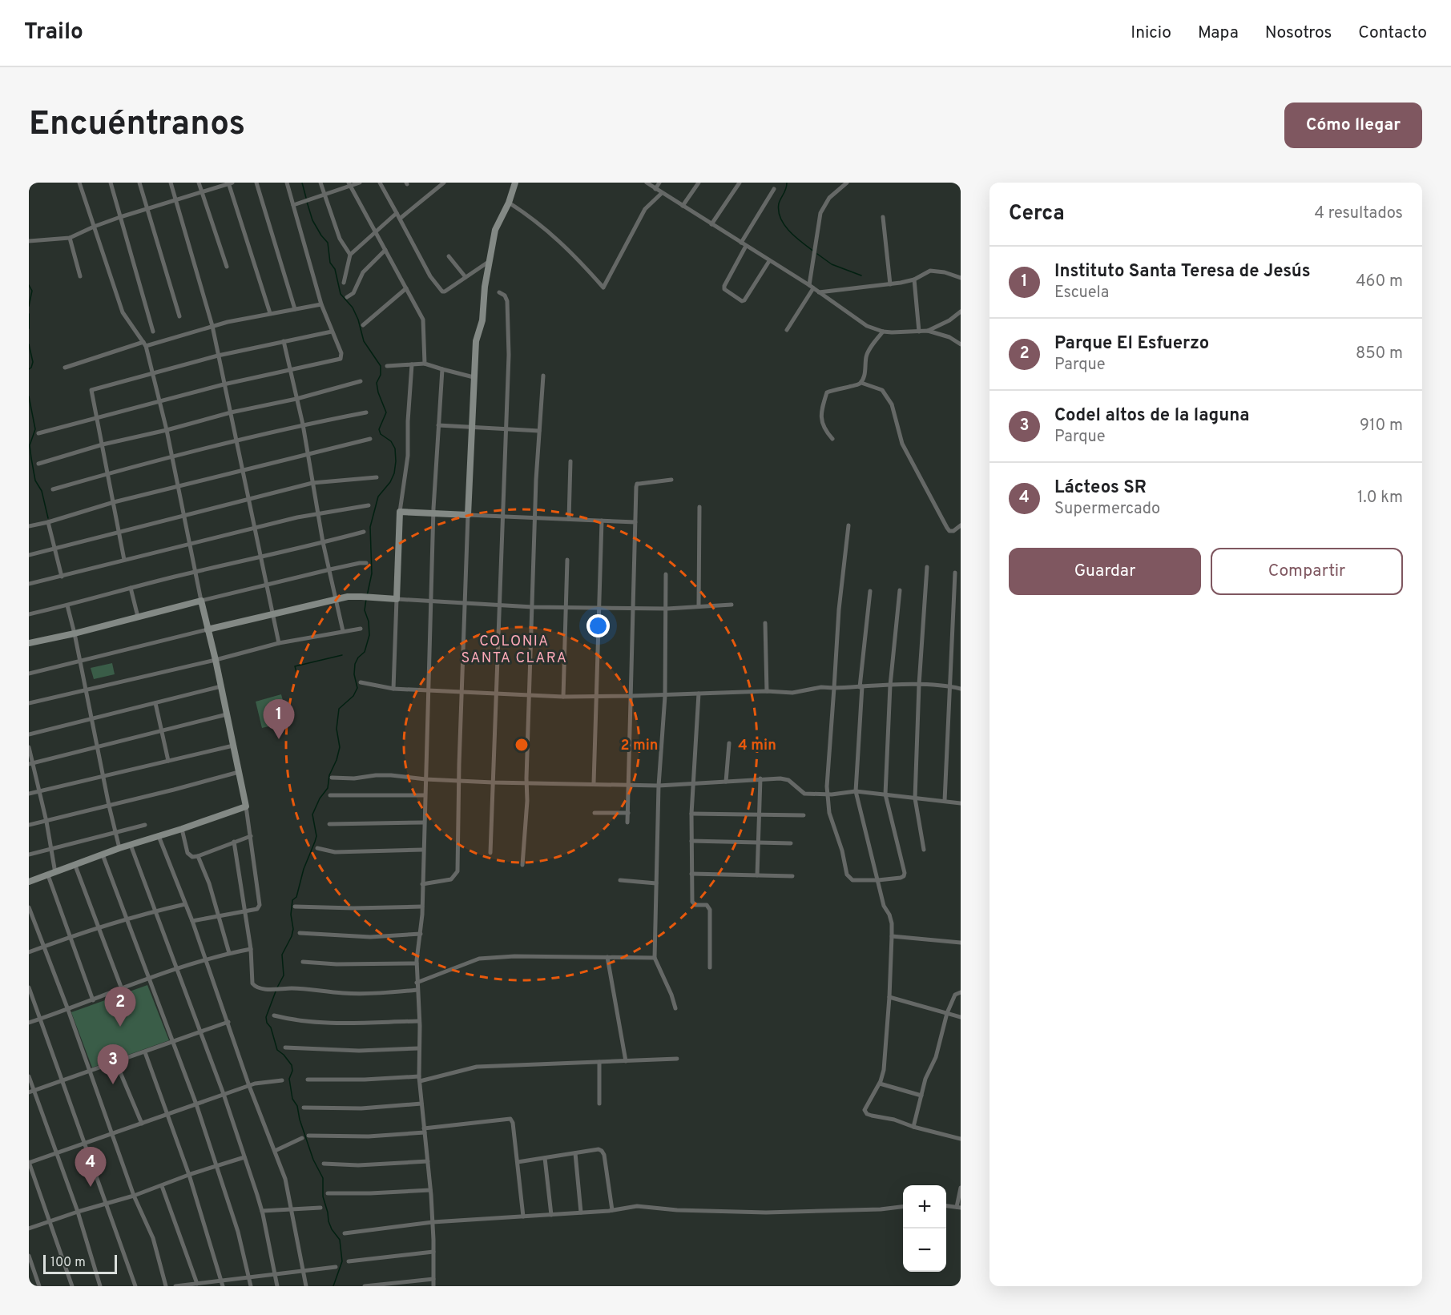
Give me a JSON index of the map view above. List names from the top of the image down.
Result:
{
  "districts": ["COLONIA SANTA CLARA"],
  "scale_bar": "100 m",
  "page": {
    "header": "Trailo",
    "nav": [
      "Inicio",
      "Mapa",
      "Nosotros",
      "Contacto"
    ],
    "buttons": [
      "Cómo llegar",
      ["Guardar", "Compartir"]
    ],
    "title": "Encuéntranos",
    "heading": ["Cerca", "4 resultados"],
    "list": [
      {
        "mark": "1",
        "name": "Instituto Santa Teresa de Jesús",
        "note": "Escuela",
        "value": "460 m"
      },
      {
        "mark": "2",
        "name": "Parque El Esfuerzo",
        "note": "Parque",
        "value": "850 m"
      },
      {
        "mark": "3",
        "name": "Codel altos de la laguna",
        "note": "Parque",
        "value": "910 m"
      },
      {
        "mark": "4",
        "name": "Lácteos SR",
        "note": "Supermercado",
        "value": "1.0 km"
      }
    ],
    "pins": [
      "1",
      "2",
      "3",
      "4"
    ],
    "map_buttons": ["+", "−"],
    "scale": "100 m"
  },
  "rings": ["2 min", "4 min"]
}
